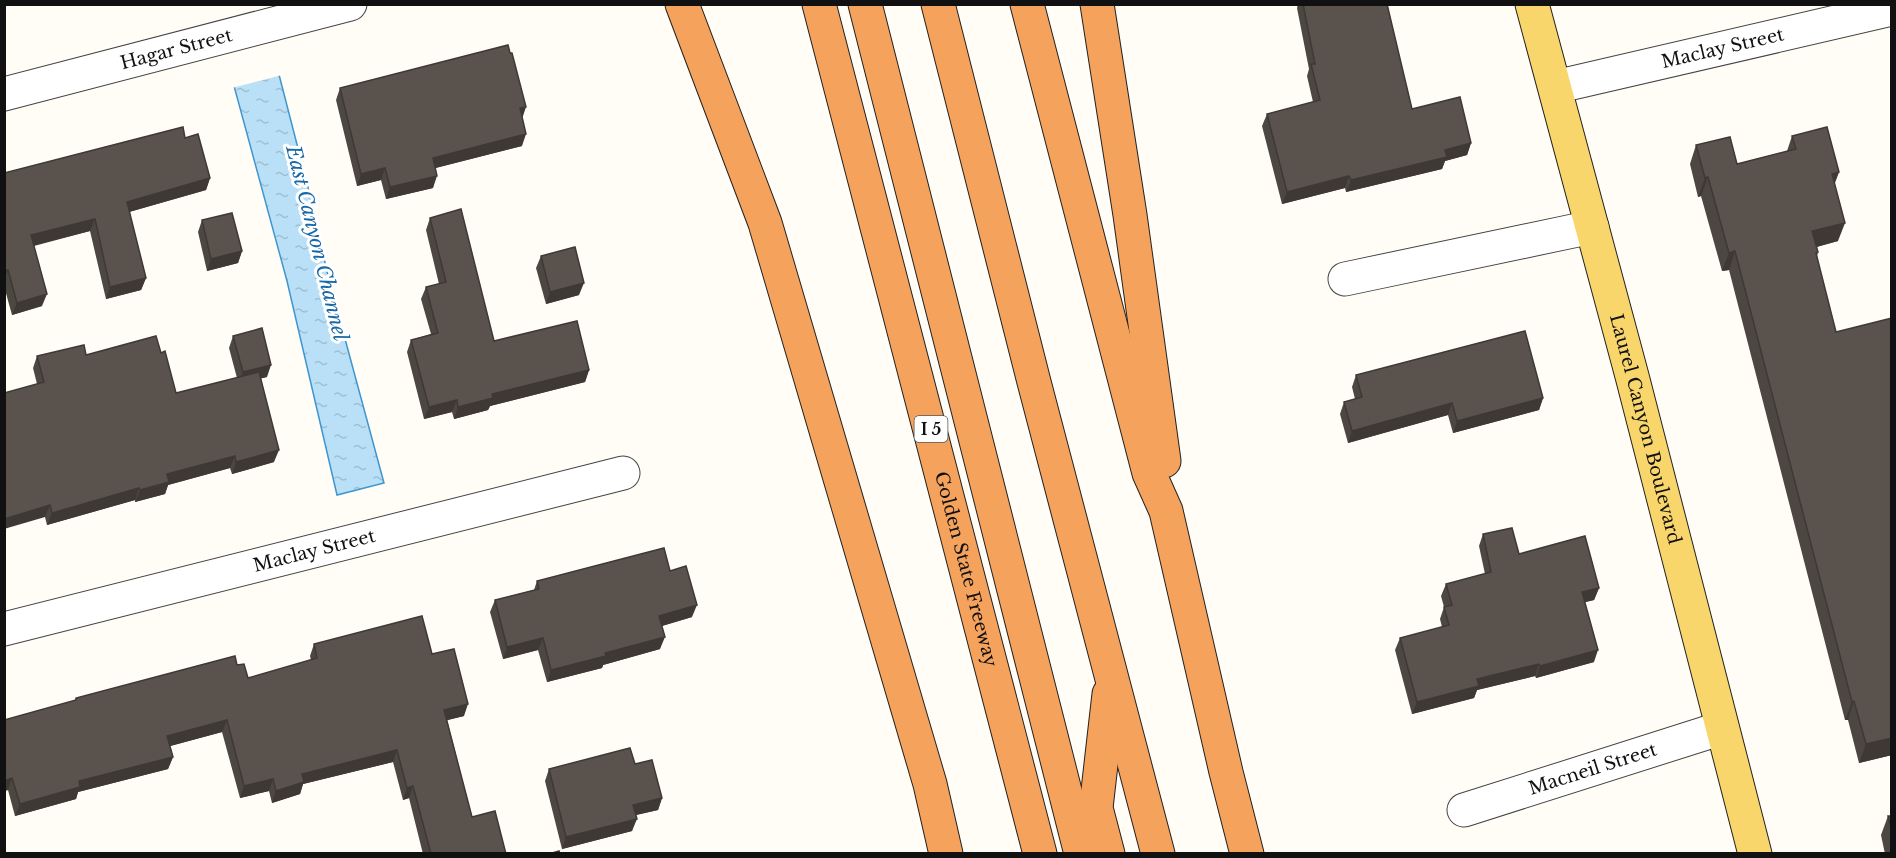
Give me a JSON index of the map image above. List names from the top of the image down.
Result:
{
  "streets": {
    "highway": ["I 5", "Golden State Freeway"],
    "main road": ["Laurel Canyon Boulevard"],
    "street": ["Maclay Street", "Hagar Street", "Macneil Street"]
  },
  "crossings": [
    ["Maclay Street", "Laurel Canyon Boulevard"],
    ["Laurel Canyon Boulevard", "Macneil Street"]
  ],
  "water": ["East Canyon Channel"]
}
